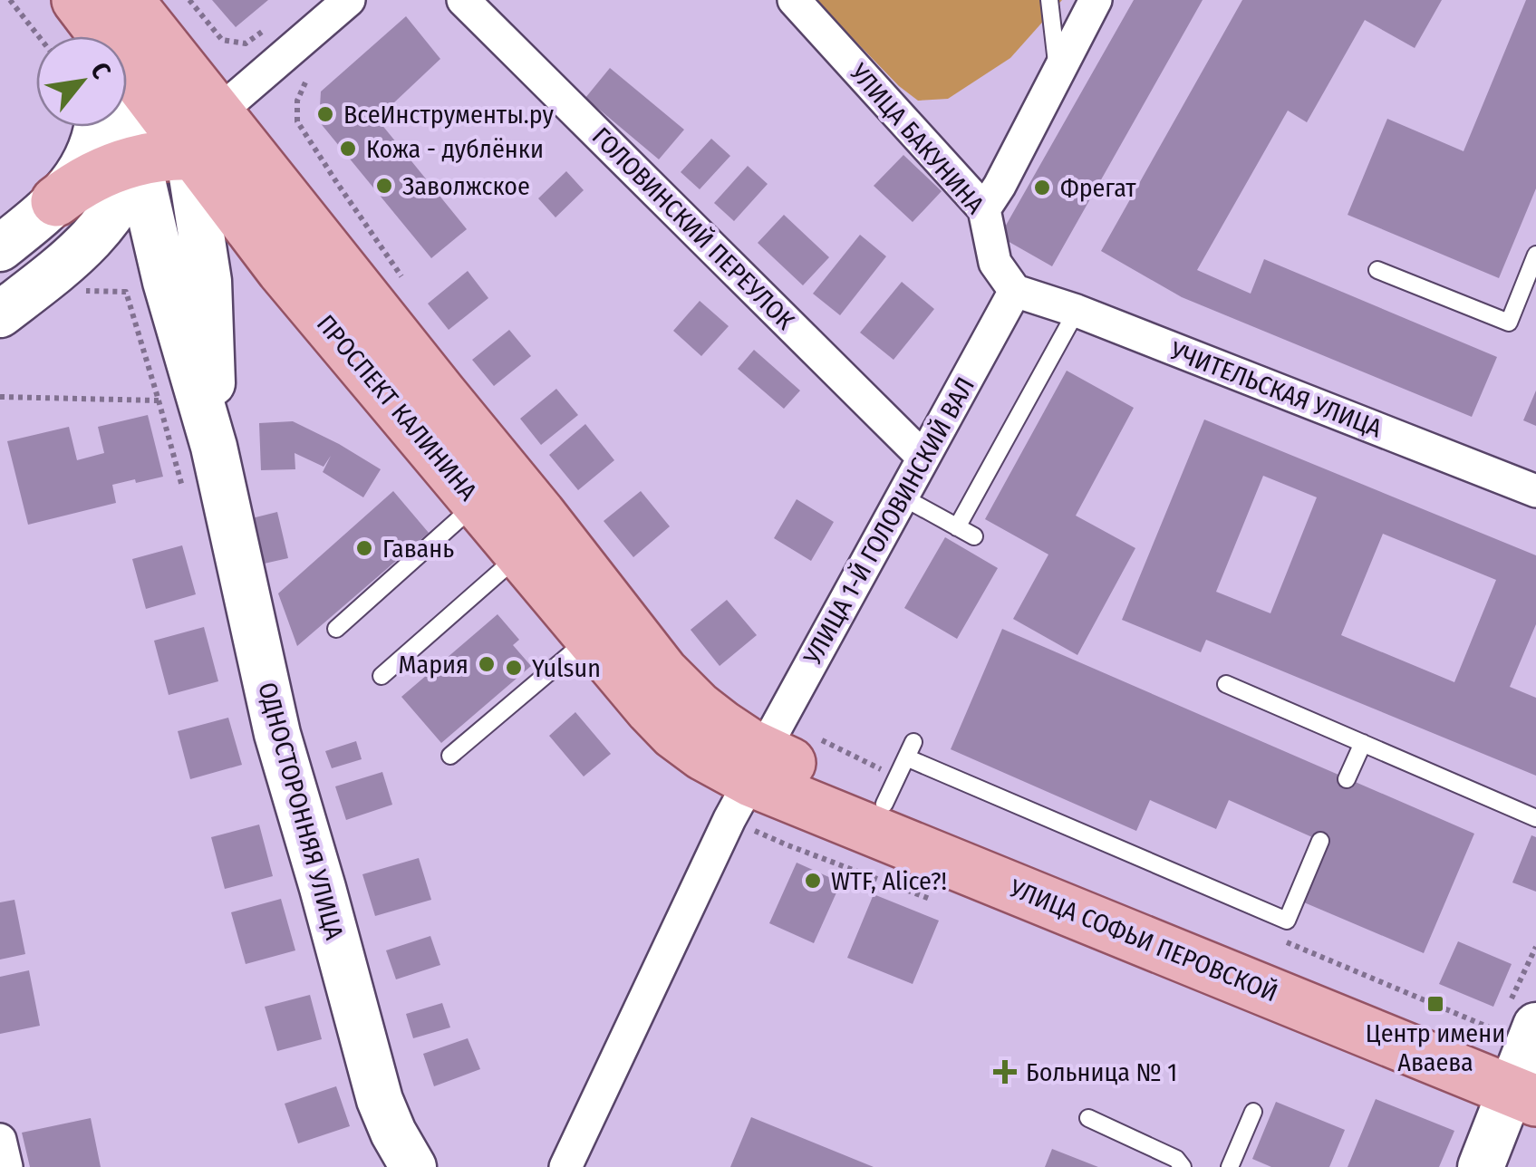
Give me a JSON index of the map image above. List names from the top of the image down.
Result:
{
  "streets": {
    "main road": ["ПРОСПЕКТ КАЛИНИНА", "УЛИЦА СОФЬИ ПЕРОВСКОЙ"],
    "street": [
      "УЛИЦА БАКУНИНА",
      "ГОЛОВИНСКИЙ ПЕРЕУЛОК",
      "УЧИТЕЛЬСКАЯ УЛИЦА",
      "УЛИЦА 1-Й ГОЛОВИНСКИЙ ВАЛ",
      "ОДНОСТОРОННЯЯ УЛИЦА"
    ]
  },
  "crossings": [
    ["УЛИЦА БАКУНИНА", "УЧИТЕЛЬСКАЯ УЛИЦА"],
    ["УЛИЦА БАКУНИНА", "УЛИЦА 1-Й ГОЛОВИНСКИЙ ВАЛ"],
    ["ГОЛОВИНСКИЙ ПЕРЕУЛОК", "УЛИЦА 1-Й ГОЛОВИНСКИЙ ВАЛ"],
    ["УЧИТЕЛЬСКАЯ УЛИЦА", "УЛИЦА 1-Й ГОЛОВИНСКИЙ ВАЛ"],
    ["ПРОСПЕКТ КАЛИНИНА", "УЛИЦА 1-Й ГОЛОВИНСКИЙ ВАЛ"],
    ["ПРОСПЕКТ КАЛИНИНА", "ОДНОСТОРОННЯЯ УЛИЦА"],
    ["ПРОСПЕКТ КАЛИНИНА", "УЛИЦА СОФЬИ ПЕРОВСКОЙ"],
    ["УЛИЦА 1-Й ГОЛОВИНСКИЙ ВАЛ", "УЛИЦА СОФЬИ ПЕРОВСКОЙ"]
  ],
  "places": {
    "other": [
      "ВсеИнструменты.ру",
      "Кожа - дублёнки",
      "Заволжское",
      "Фрегат",
      "Гавань",
      "Мария",
      "Yulsun",
      "WTF, Alice?!"
    ],
    "transit": ["Центр имени Аваева"],
    "health": ["Больница № 1"]
  },
  "north": "top right"
}
